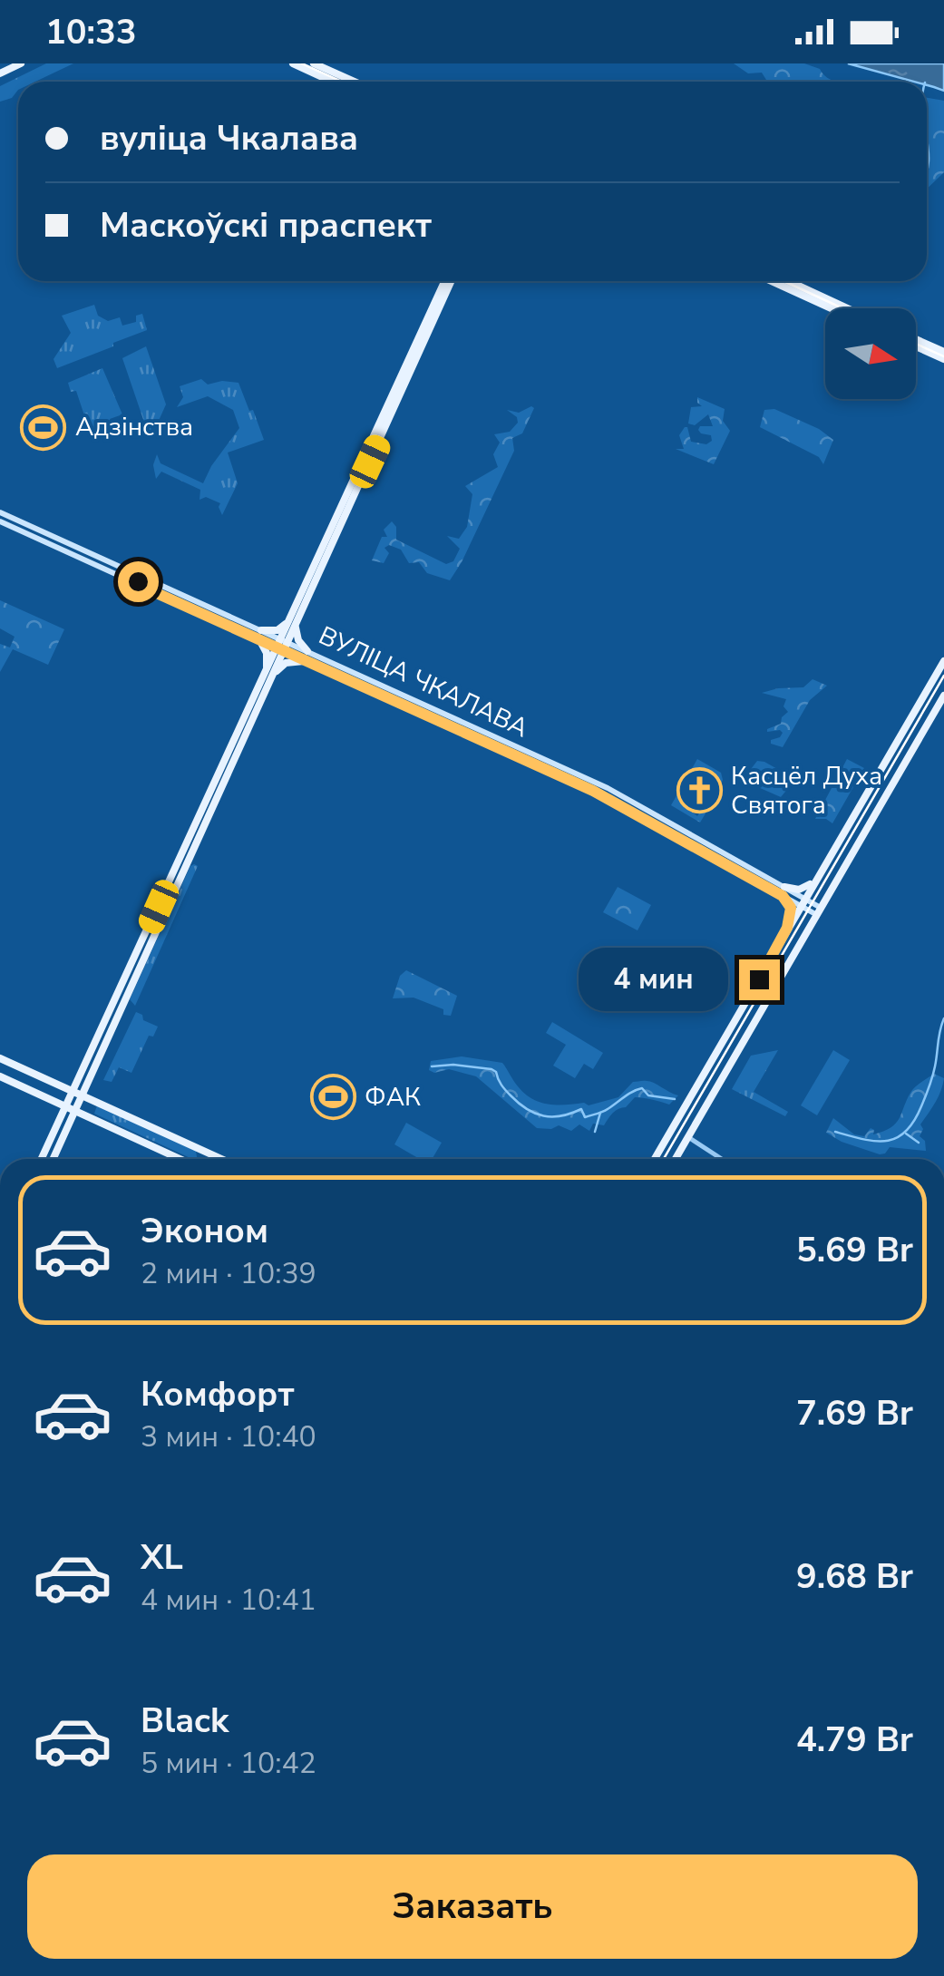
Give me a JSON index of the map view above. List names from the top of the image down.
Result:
{
  "streets": {
    "main road": ["ВУЛІЦА ЧКАЛАВА"]
  },
  "places": {
    "sports": ["Адзінства", "ФАК"],
    "church": ["Касцёл Духа Святога"]
  },
  "north": "right",
  "page": {
    "status": "10:33",
    "banner": ["вуліца Чкалава", "Маскоўскі праспект"],
    "bubble": "4 мин",
    "list": [
      {
        "name": "Эконом",
        "note": "2 мин · 10:39",
        "value": "5.69 Br"
      },
      {
        "name": "Комфорт",
        "note": "3 мин · 10:40",
        "value": "7.69 Br"
      },
      {
        "name": "XL",
        "note": "4 мин · 10:41",
        "value": "9.68 Br"
      },
      {
        "name": "Black",
        "note": "5 мин · 10:42",
        "value": "4.79 Br"
      }
    ],
    "buttons": "Заказать"
  }
}
